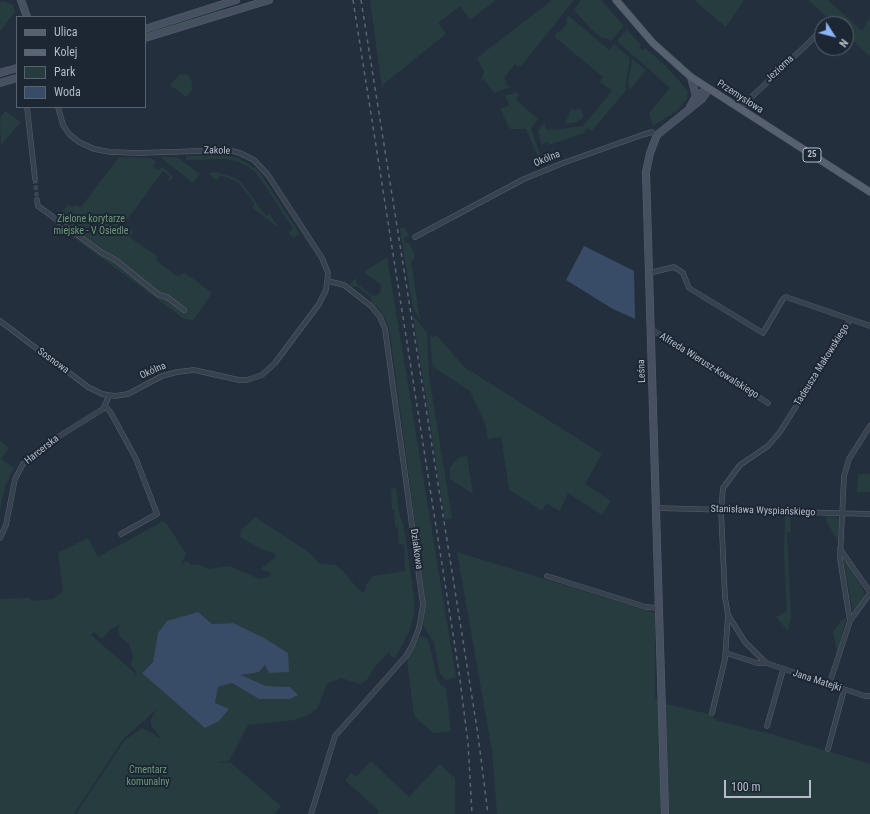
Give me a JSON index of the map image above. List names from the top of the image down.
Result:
{
  "streets": {
    "main road": ["Przemysłowa", "25"],
    "street": [
      "Jeziorna",
      "Zakole",
      "Okólna",
      "Sosnowa",
      "Tadeusza Makowskiego",
      "Alfreda Wierusz-Kowalskiego",
      "Leśna",
      "Harcerska",
      "Stanisława Wyspiańskiego",
      "Działkowa",
      "Jana Matejki"
    ]
  },
  "crossings": [
    ["Jeziorna", "Przemysłowa"],
    ["Zakole", "Okólna"],
    ["Zakole", "Działkowa"],
    ["Okólna", "Sosnowa"],
    ["Okólna", "Leśna"],
    ["Okólna", "Działkowa"],
    ["Tadeusza Makowskiego", "Leśna"],
    ["Tadeusza Makowskiego", "Stanisława Wyspiańskiego"],
    ["Tadeusza Makowskiego", "Jana Matejki"],
    ["Alfreda Wierusz-Kowalskiego", "Leśna"],
    ["Leśna", "Stanisława Wyspiańskiego"],
    ["Stanisława Wyspiańskiego", "Jana Matejki"]
  ],
  "parks": ["Zielone korytarze miejske - V Osiedle", "Cmentarz komunalny"],
  "legend": [
    "Ulica",
    "Kolej",
    "Park",
    "Woda"
  ],
  "scale_bar": "100 m",
  "north": "bottom right"
}
